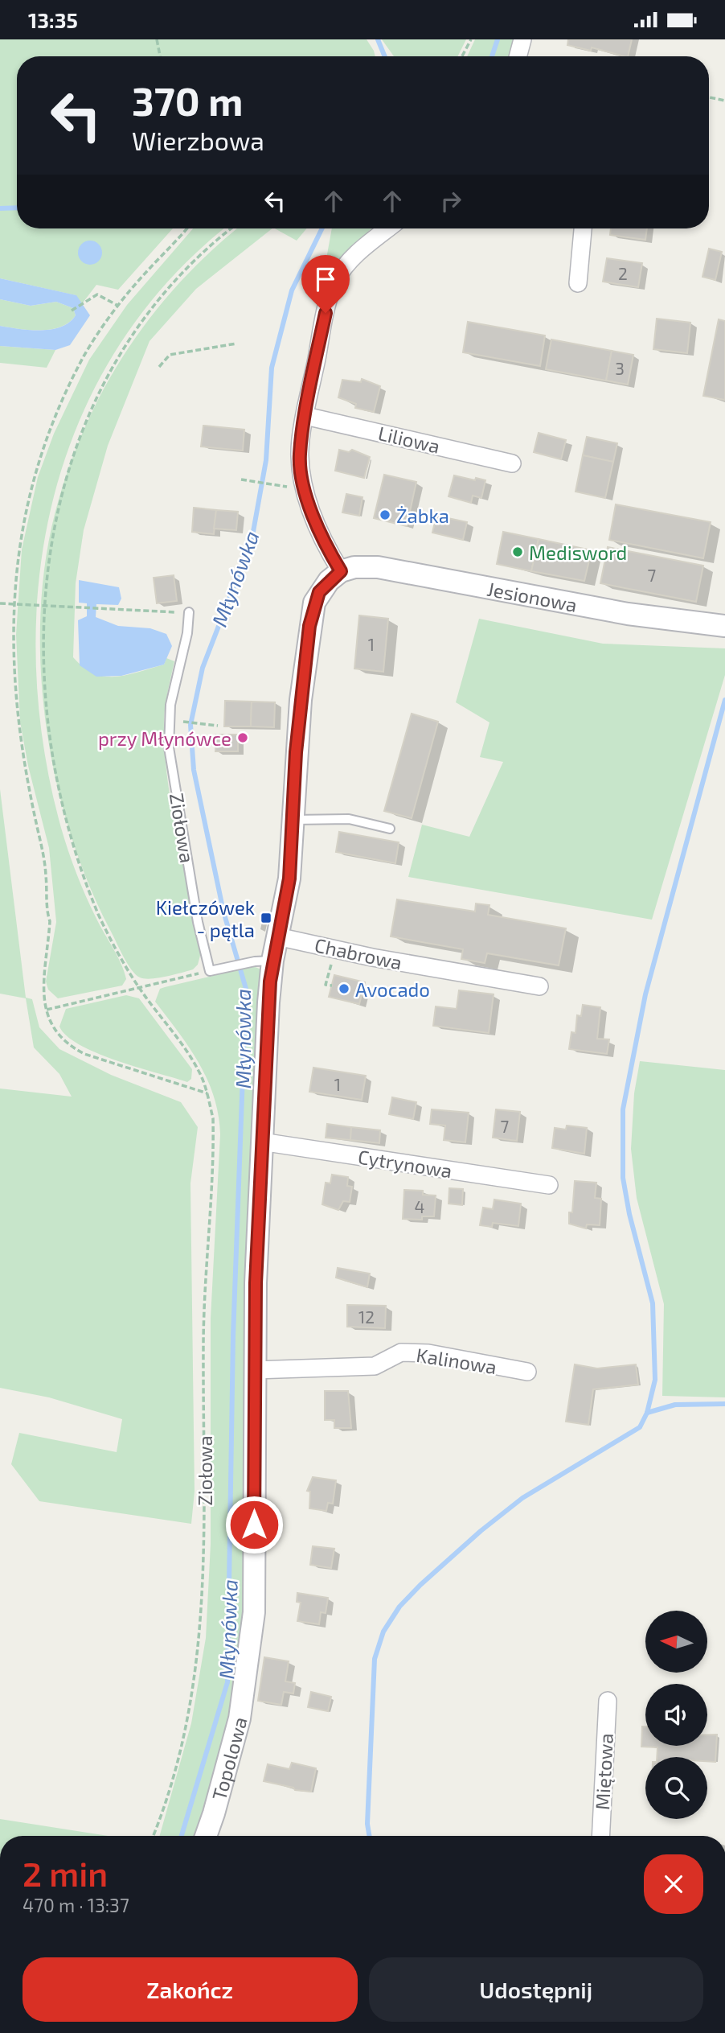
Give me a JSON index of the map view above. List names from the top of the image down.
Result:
{
  "streets": {
    "street": [
      "Liliowa",
      "Jesionowa",
      "Chabrowa",
      "Cytrynowa",
      "Kalinowa",
      "Topolowa",
      "Miętowa"
    ],
    "lane": ["Ziołowa"]
  },
  "crossings": [
    ["Jesionowa", "Topolowa"],
    ["Chabrowa", "Topolowa"],
    ["Cytrynowa", "Topolowa"],
    ["Kalinowa", "Topolowa"]
  ],
  "water": ["Młynówka"],
  "places": {
    "other": [
      "Żabka",
      "Medisword",
      "przy Młynówce",
      "Avocado"
    ],
    "transit": ["Kiełczówek - pętla"]
  },
  "house_numbers": [
    "2",
    "3",
    "7",
    "1",
    "1",
    "7",
    "4",
    "12"
  ],
  "north": "left",
  "page": {
    "status": "13:35",
    "turn": ["370 m", "Wierzbowa"],
    "heading": ["2 min", "470 m · 13:37"],
    "buttons": ["Zakończ", "Udostępnij"]
  }
}
